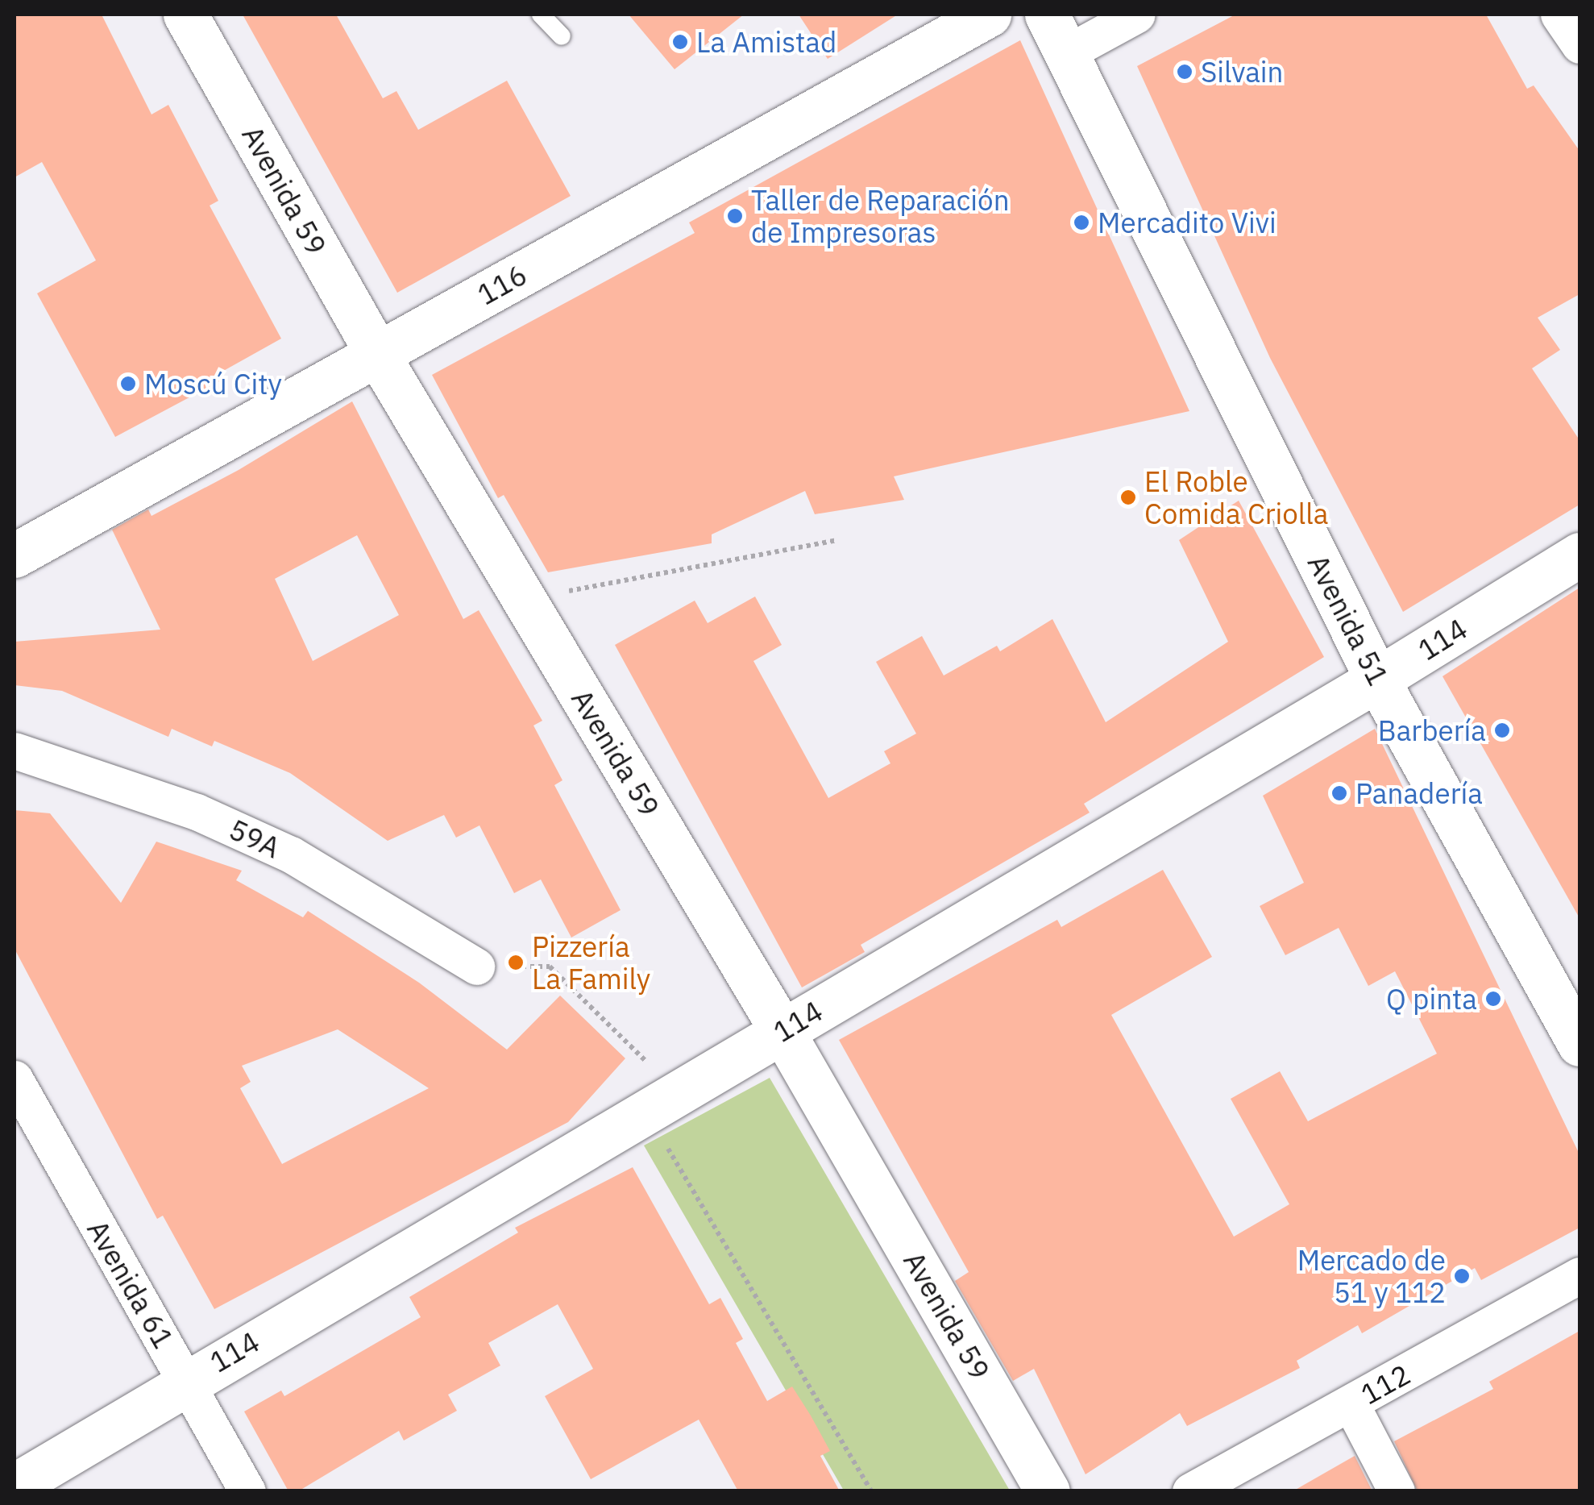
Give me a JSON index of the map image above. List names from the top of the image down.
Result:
{
  "streets": {
    "main road": [
      "Avenida 59",
      "116",
      "Avenida 51",
      "114"
    ],
    "street": ["59A", "Avenida 61", "112"]
  },
  "crossings": [
    ["Avenida 59", "116"],
    ["Avenida 59", "114"],
    ["Avenida 51", "114"],
    ["114", "Avenida 61"]
  ],
  "places": [
    "La Amistad",
    "Silvain",
    "Taller de Reparación de Impresoras",
    "Mercadito Vivi",
    "Moscú City",
    "El Roble Comida Criolla",
    "Barbería",
    "Panadería",
    "Pizzería La Family",
    "Q pinta",
    "Mercado de 51 y 112"
  ]
}
